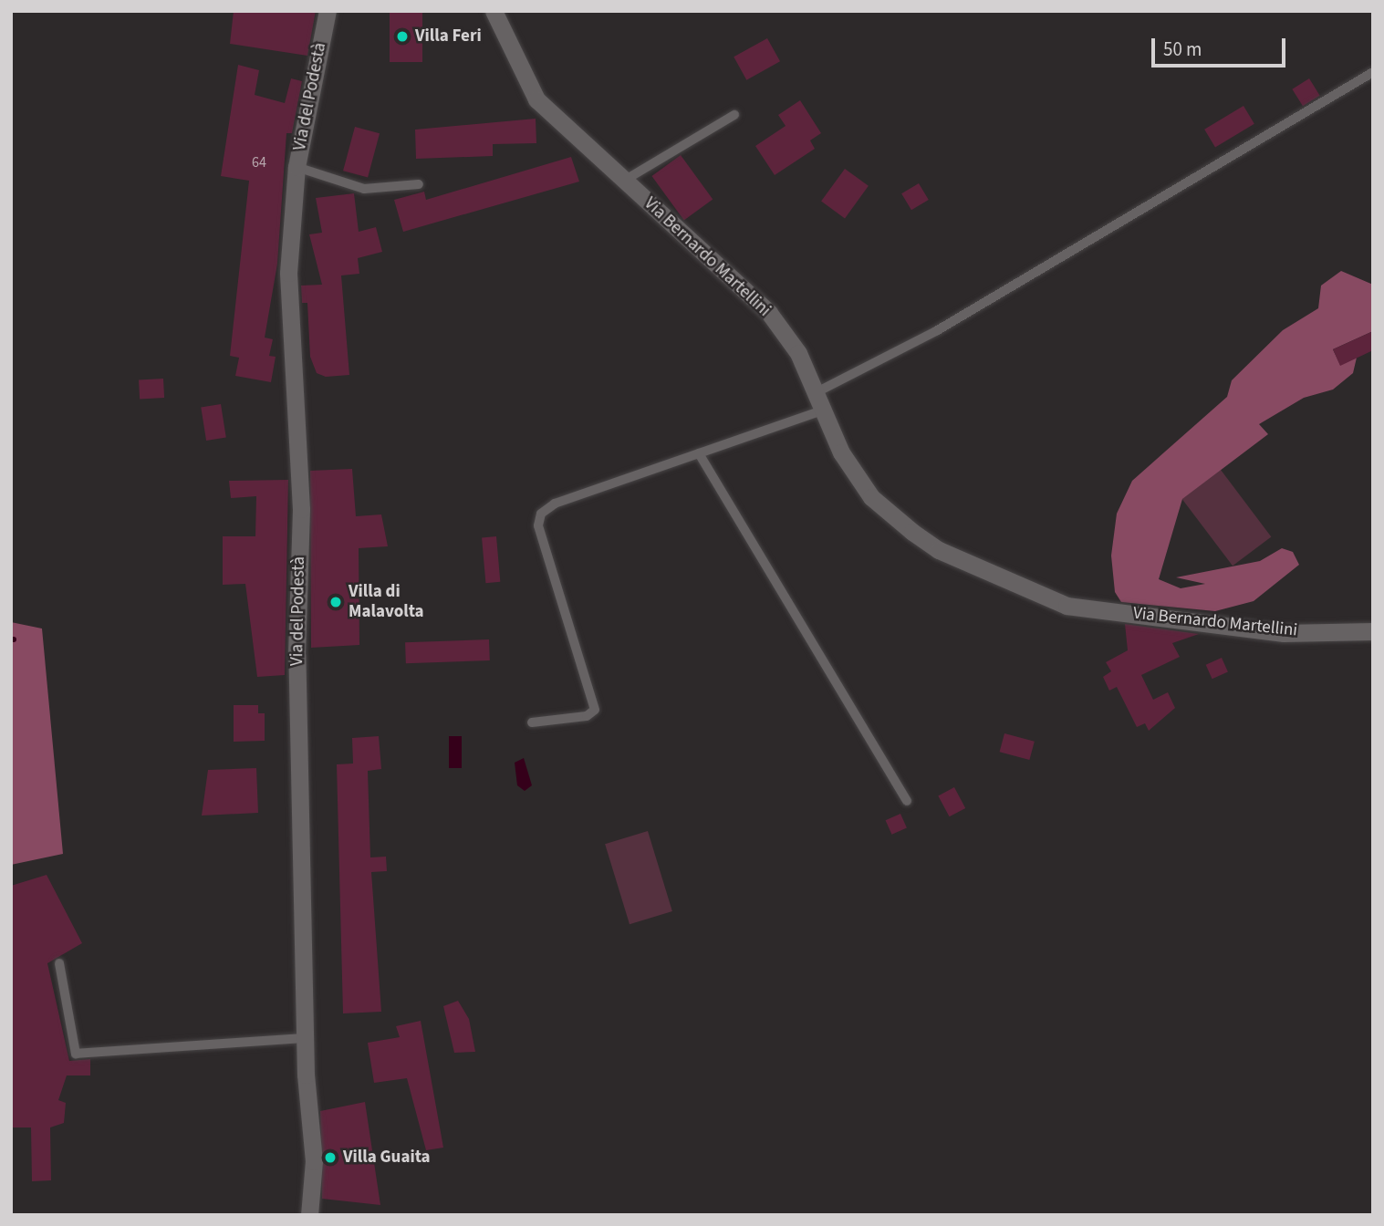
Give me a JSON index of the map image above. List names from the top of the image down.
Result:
{
  "streets": {
    "street": ["Via del Podestà", "Via Bernardo Martellini"]
  },
  "places": ["Villa Feri", "Villa di Malavolta", "Villa Guaita"],
  "house_numbers": ["64"],
  "scale_bar": "50 m"
}
